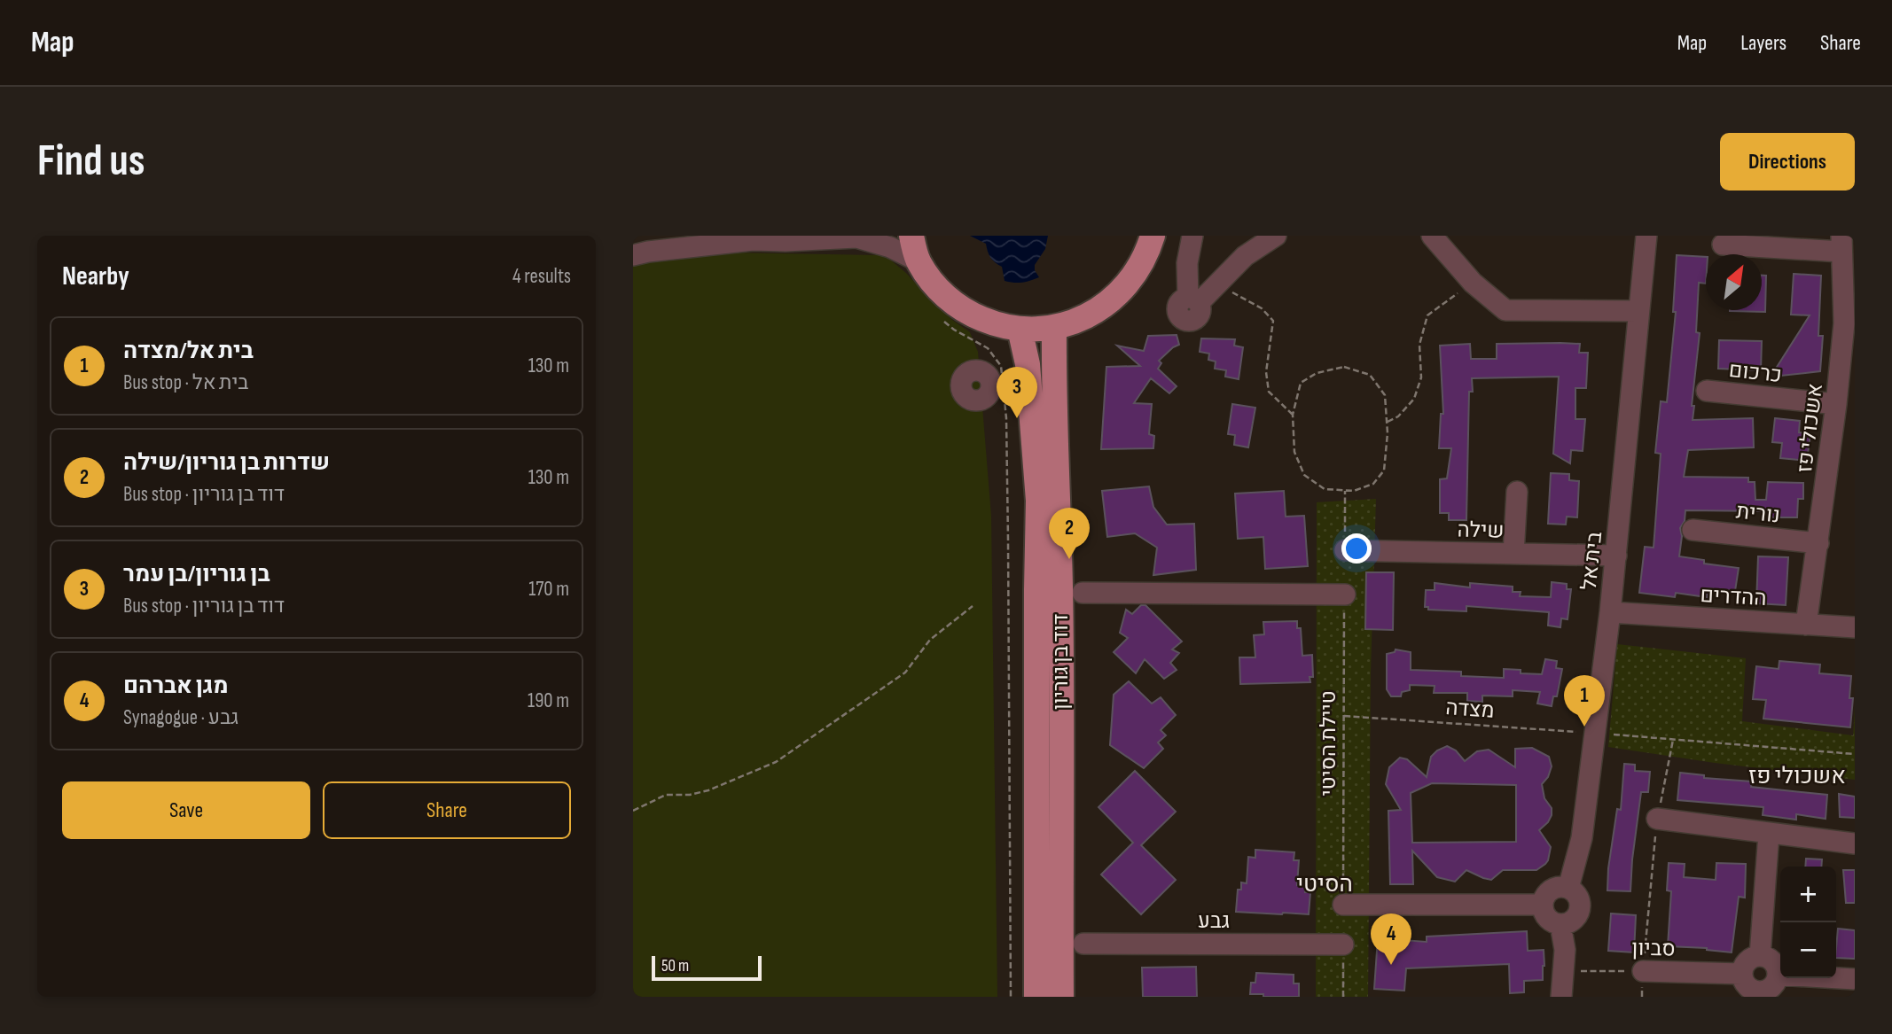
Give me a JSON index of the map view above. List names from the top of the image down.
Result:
{
  "streets": {
    "main road": ["דוד בן גוריון"],
    "street": [
      "כרכום",
      "אשכולי פז",
      "נורית",
      "שילה",
      "בית אל",
      "ההדרים",
      "גבע",
      "סביון"
    ],
    "path": ["מצדה", "טיילת הסיטי"]
  },
  "crossings": [
    ["כרכום", "אשכולי פז"],
    ["אשכולי פז", "נורית"],
    ["אשכולי פז", "ההדרים"],
    ["שילה", "בית אל"],
    ["בית אל", "ההדרים"],
    ["בית אל", "מצדה"],
    ["מצדה", "טיילת הסיטי"]
  ],
  "districts": ["אשכולי פז", "הסיטי"],
  "scale_bar": "50 m",
  "north": "top right",
  "page": {
    "header": "Map",
    "nav": ["Map", "Layers", "Share"],
    "buttons": [
      "Directions",
      ["Save", "Share"]
    ],
    "title": "Find us",
    "heading": ["Nearby", "4 results"],
    "list": [
      {
        "mark": "1",
        "name": "בית אל/מצדה",
        "note": "Bus stop · בית אל",
        "value": "130 m"
      },
      {
        "mark": "2",
        "name": "שדרות בן גוריון/שילה",
        "note": "Bus stop · דוד בן גוריון",
        "value": "130 m"
      },
      {
        "mark": "3",
        "name": "בן גוריון/בן עמר",
        "note": "Bus stop · דוד בן גוריון",
        "value": "170 m"
      },
      {
        "mark": "4",
        "name": "מגן אברהם",
        "note": "Synagogue · גבע",
        "value": "190 m"
      }
    ],
    "pins": [
      "3",
      "2",
      "1",
      "4"
    ],
    "map_buttons": ["+", "−"],
    "scale": "50 m"
  }
}
